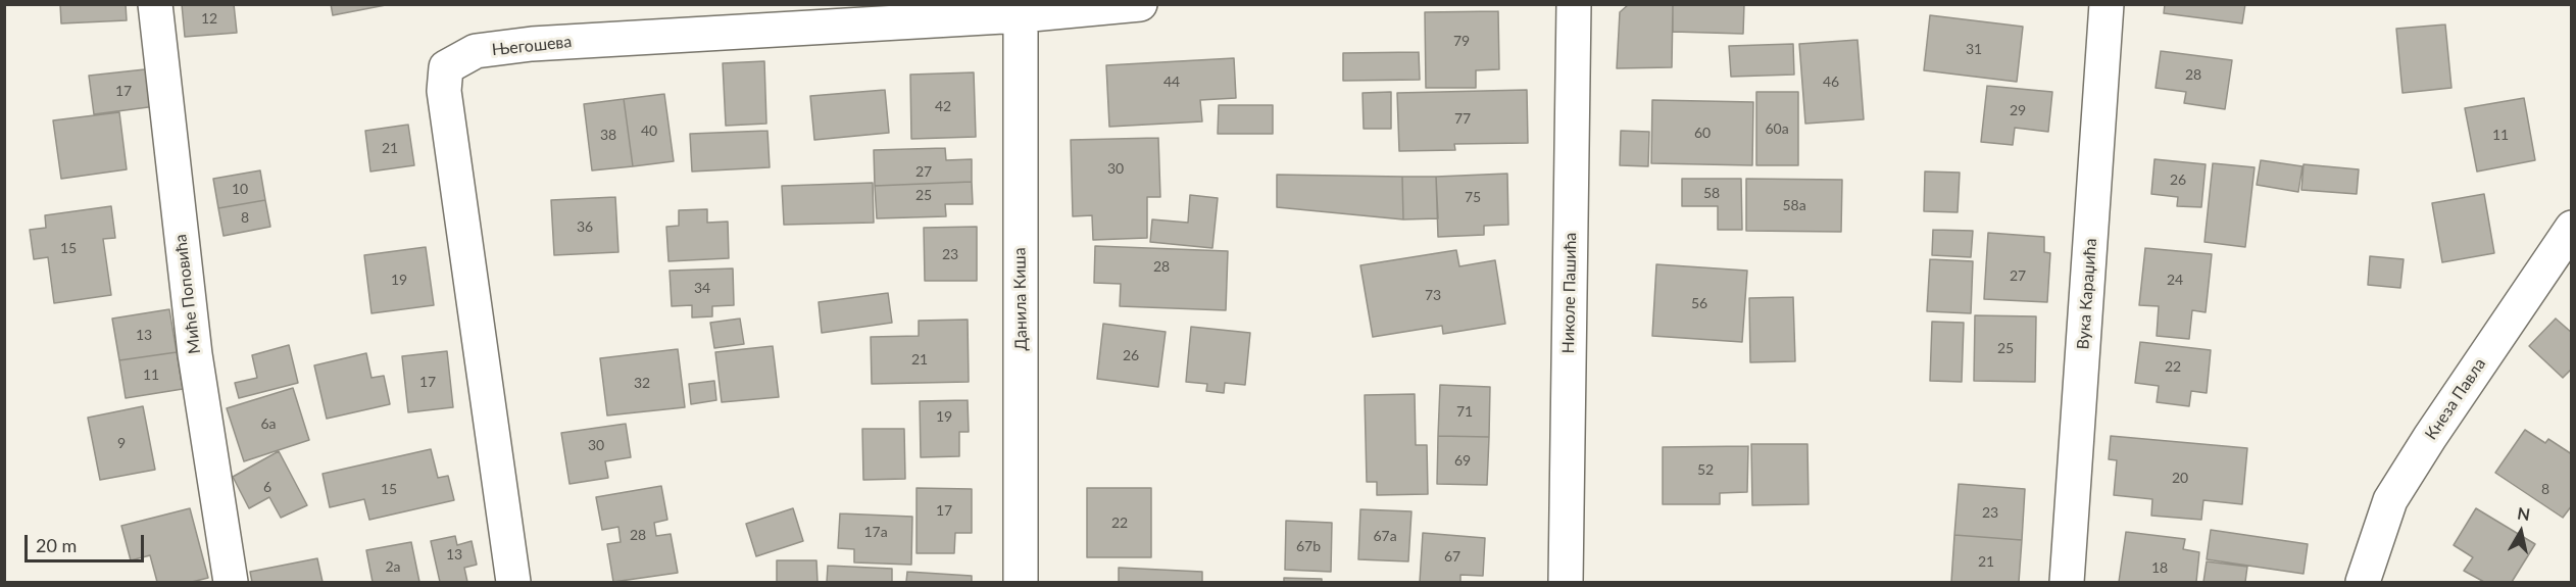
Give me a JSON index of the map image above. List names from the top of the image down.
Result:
{
  "streets": {
    "street": [
      "Његошева",
      "Николе Пашића",
      "Миће Поповића",
      "Вука Караџића",
      "Данила Киша",
      "Кнеза Павла"
    ]
  },
  "crossings": [
    ["Његошева", "Данила Киша"]
  ],
  "house_numbers": [
    "12",
    "79",
    "31",
    "28",
    "44",
    "46",
    "17",
    "42",
    "29",
    "77",
    "60a",
    "40",
    "60",
    "38",
    "11",
    "21",
    "30",
    "27",
    "26",
    "10",
    "58",
    "25",
    "75",
    "58a",
    "8",
    "36",
    "15",
    "23",
    "28",
    "27",
    "19",
    "24",
    "34",
    "73",
    "56",
    "13",
    "25",
    "26",
    "21",
    "22",
    "11",
    "17",
    "32",
    "71",
    "19",
    "6a",
    "9",
    "30",
    "69",
    "52",
    "20",
    "6",
    "15",
    "8",
    "17",
    "23",
    "22",
    "17a",
    "28",
    "67a",
    "67b",
    "13",
    "67",
    "21",
    "2a",
    "18"
  ],
  "scale_bar": "20 m",
  "north": "top"
}
